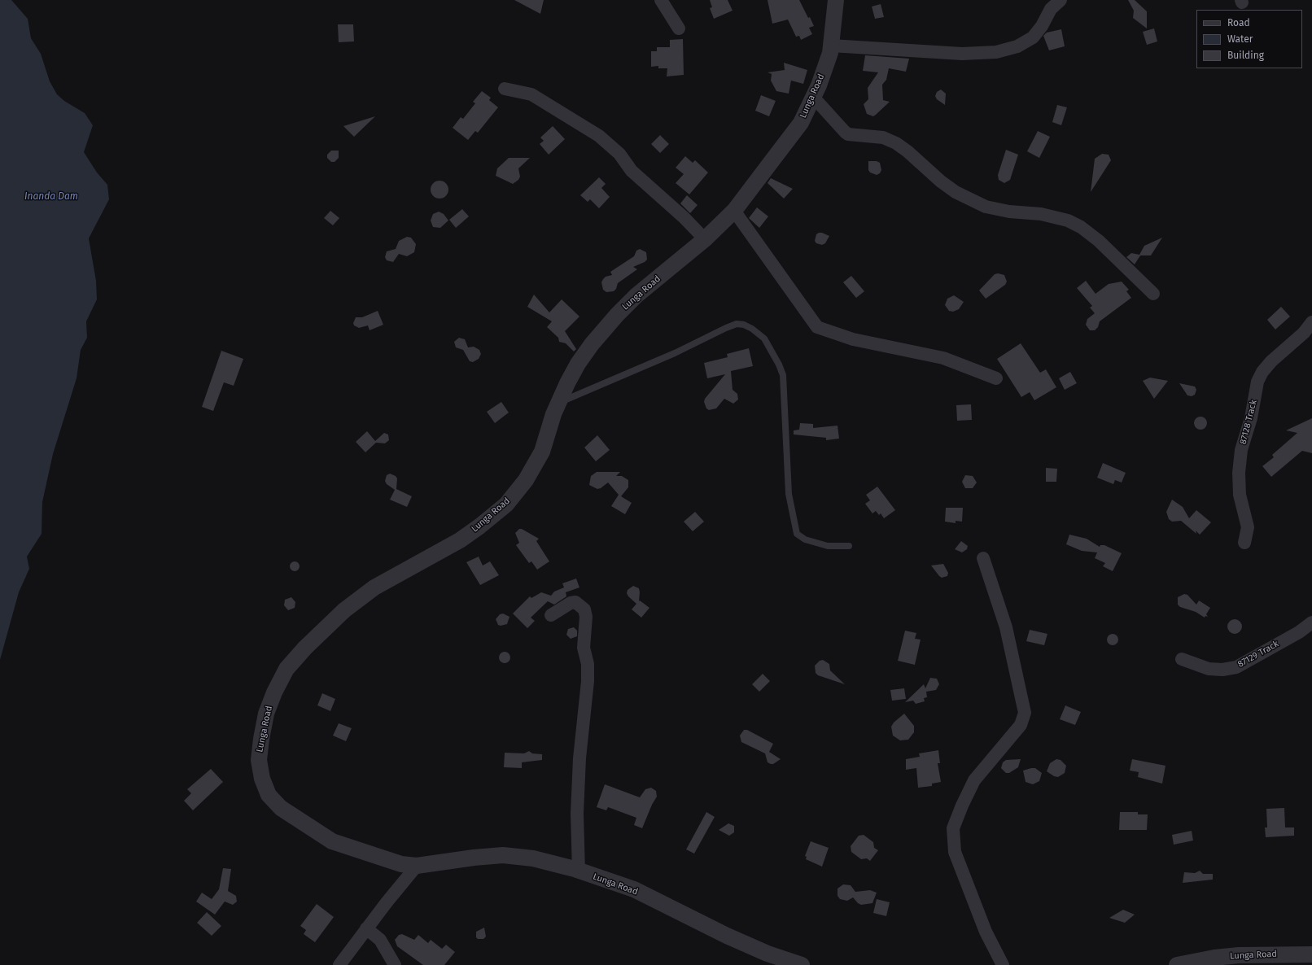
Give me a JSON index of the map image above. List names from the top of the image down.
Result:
{
  "streets": {
    "street": ["Lunga Road", "87128 Track", "87129 Track"]
  },
  "water": ["Inanda Dam"],
  "legend": ["Road", "Water", "Building"]
}
